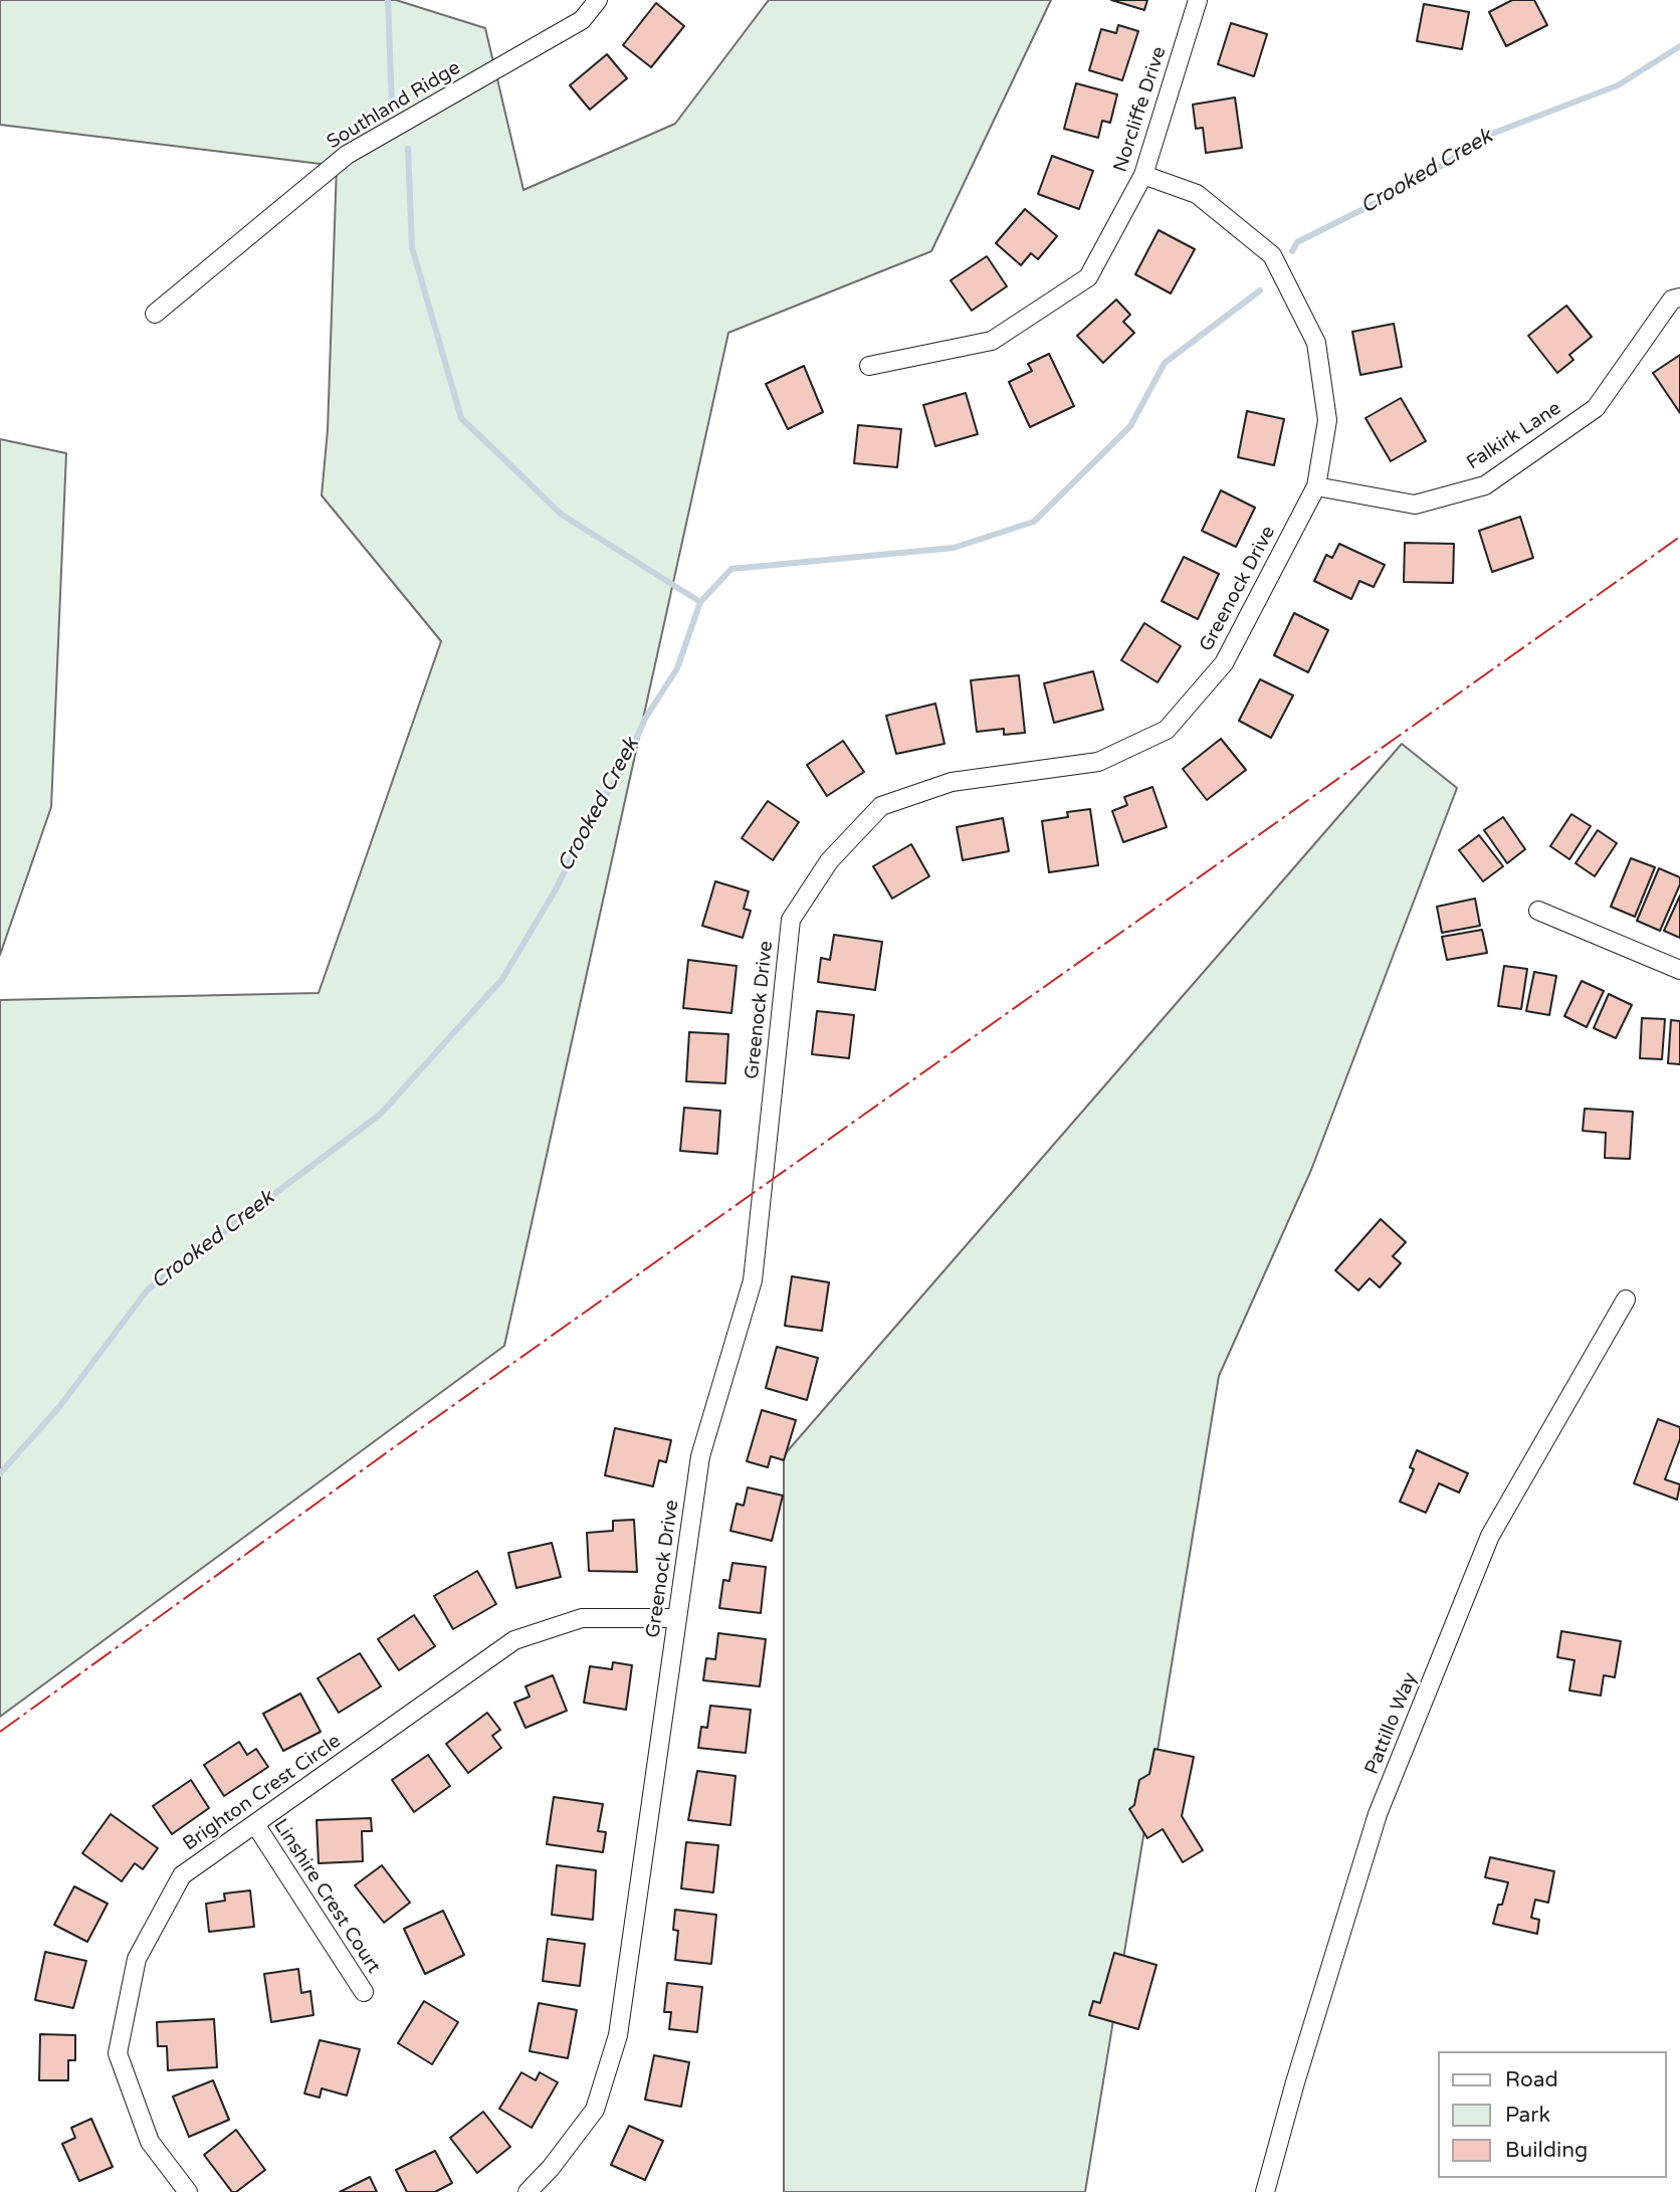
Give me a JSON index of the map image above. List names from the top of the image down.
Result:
{
  "streets": {
    "street": [
      "Southland Ridge",
      "Norcliffe Drive",
      "Falkirk Lane",
      "Greenock Drive",
      "Pattillo Way",
      "Brighton Crest Circle",
      "Linshire Crest Court"
    ]
  },
  "crossings": [
    ["Norcliffe Drive", "Greenock Drive"],
    ["Falkirk Lane", "Greenock Drive"],
    ["Greenock Drive", "Brighton Crest Circle"],
    ["Brighton Crest Circle", "Linshire Crest Court"]
  ],
  "water": ["Crooked Creek"],
  "legend": ["Road", "Park", "Building"]
}
